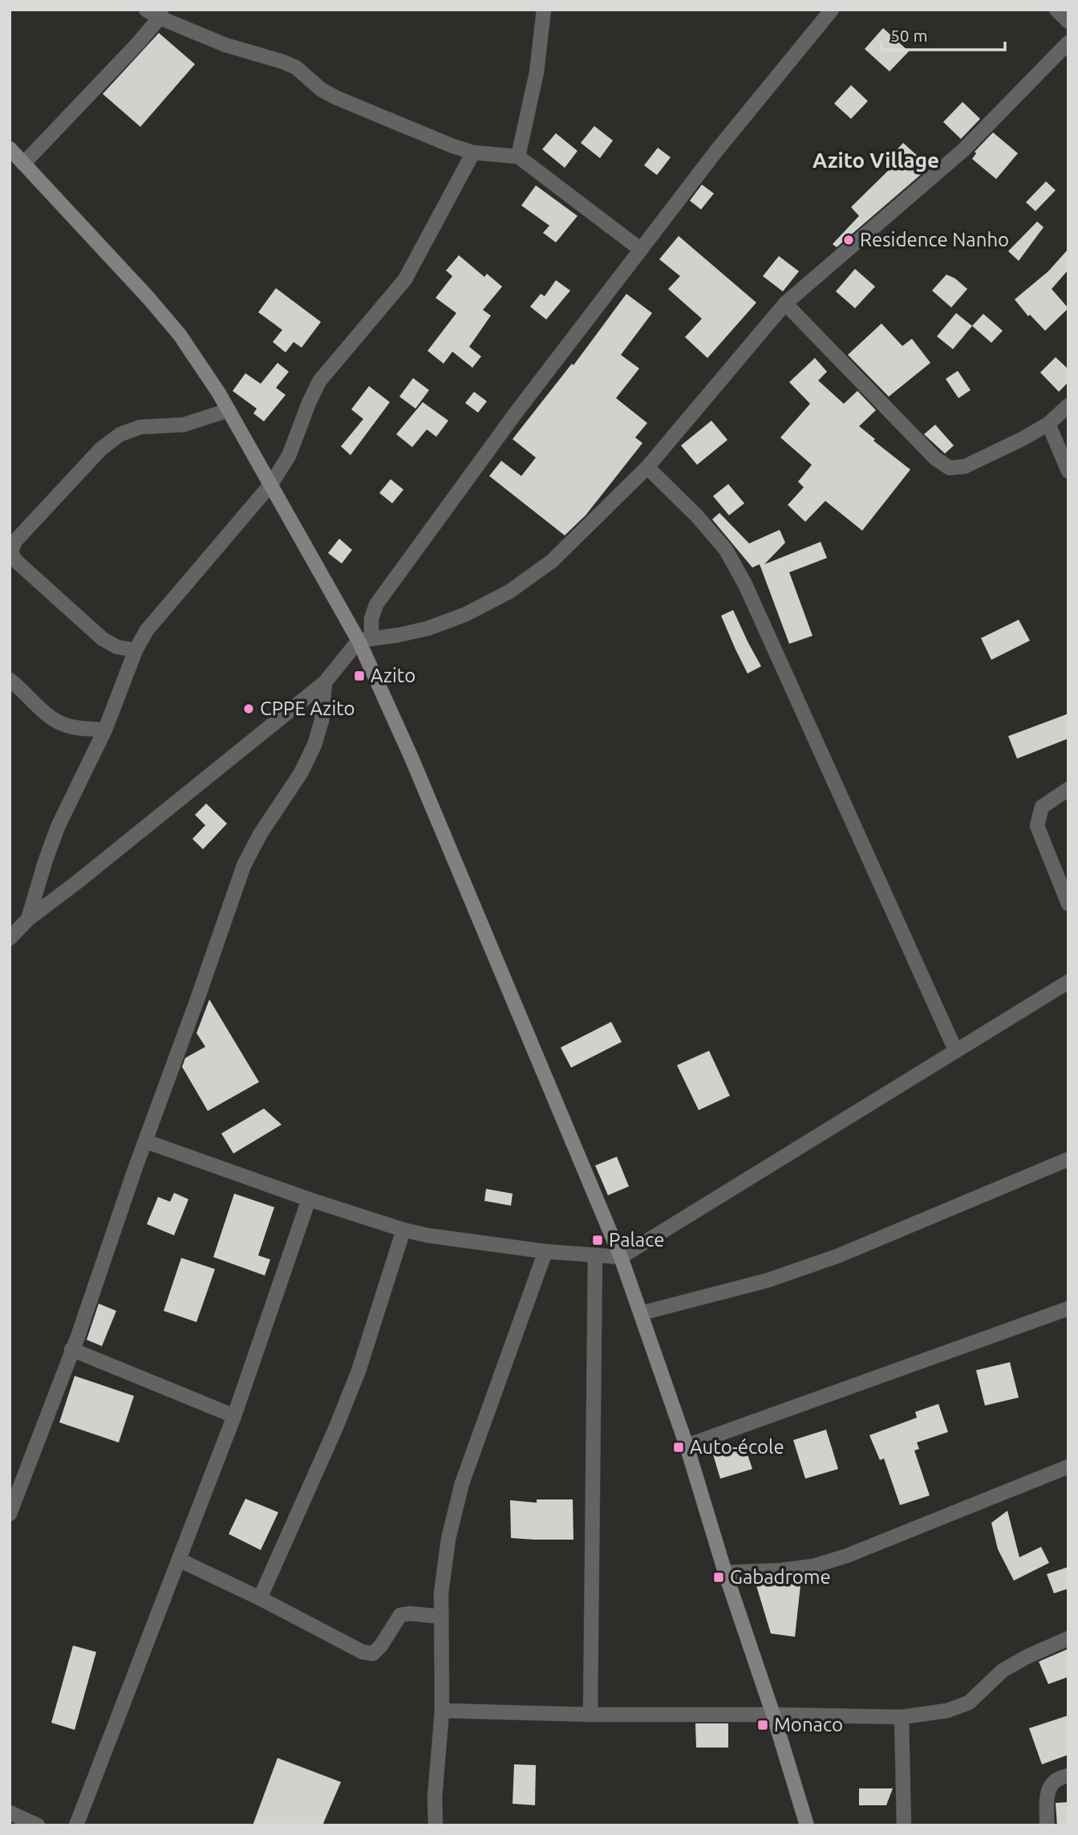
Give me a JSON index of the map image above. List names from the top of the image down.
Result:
{
  "districts": ["Azito Village"],
  "places": {
    "other": ["Residence Nanho", "CPPE Azito"],
    "transit": [
      "Azito",
      "Palace",
      "Auto-école",
      "Gabadrome",
      "Monaco"
    ]
  },
  "scale_bar": "50 m"
}
